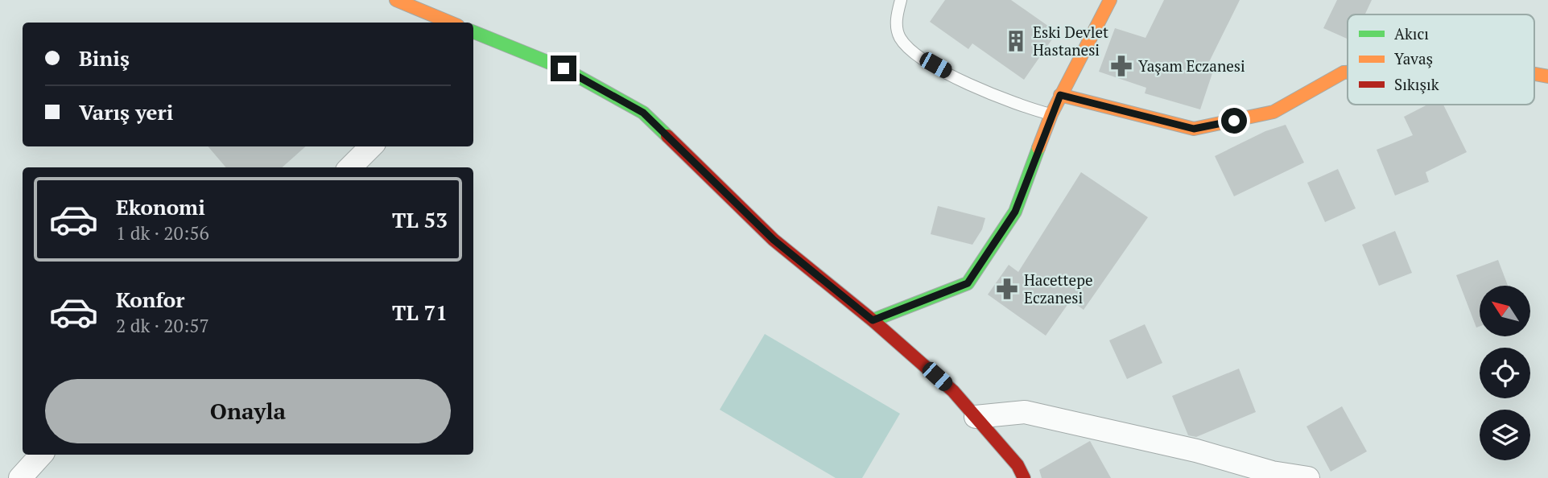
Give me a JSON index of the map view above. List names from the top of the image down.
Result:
{
  "places": {
    "building": ["Eski Devlet Hastanesi"],
    "pharmacy": ["Yaşam Eczanesi", "Hacettepe Eczanesi"]
  },
  "legend": ["Akıcı", "Yavaş", "Sıkışık"],
  "north": "top left",
  "page": {
    "banner": ["Biniş", "Varış yeri"],
    "list": [
      {
        "name": "Ekonomi",
        "note": "1 dk · 20:56",
        "value": "TL 53"
      },
      {
        "name": "Konfor",
        "note": "2 dk · 20:57",
        "value": "TL 71"
      }
    ],
    "buttons": "Onayla"
  }
}
